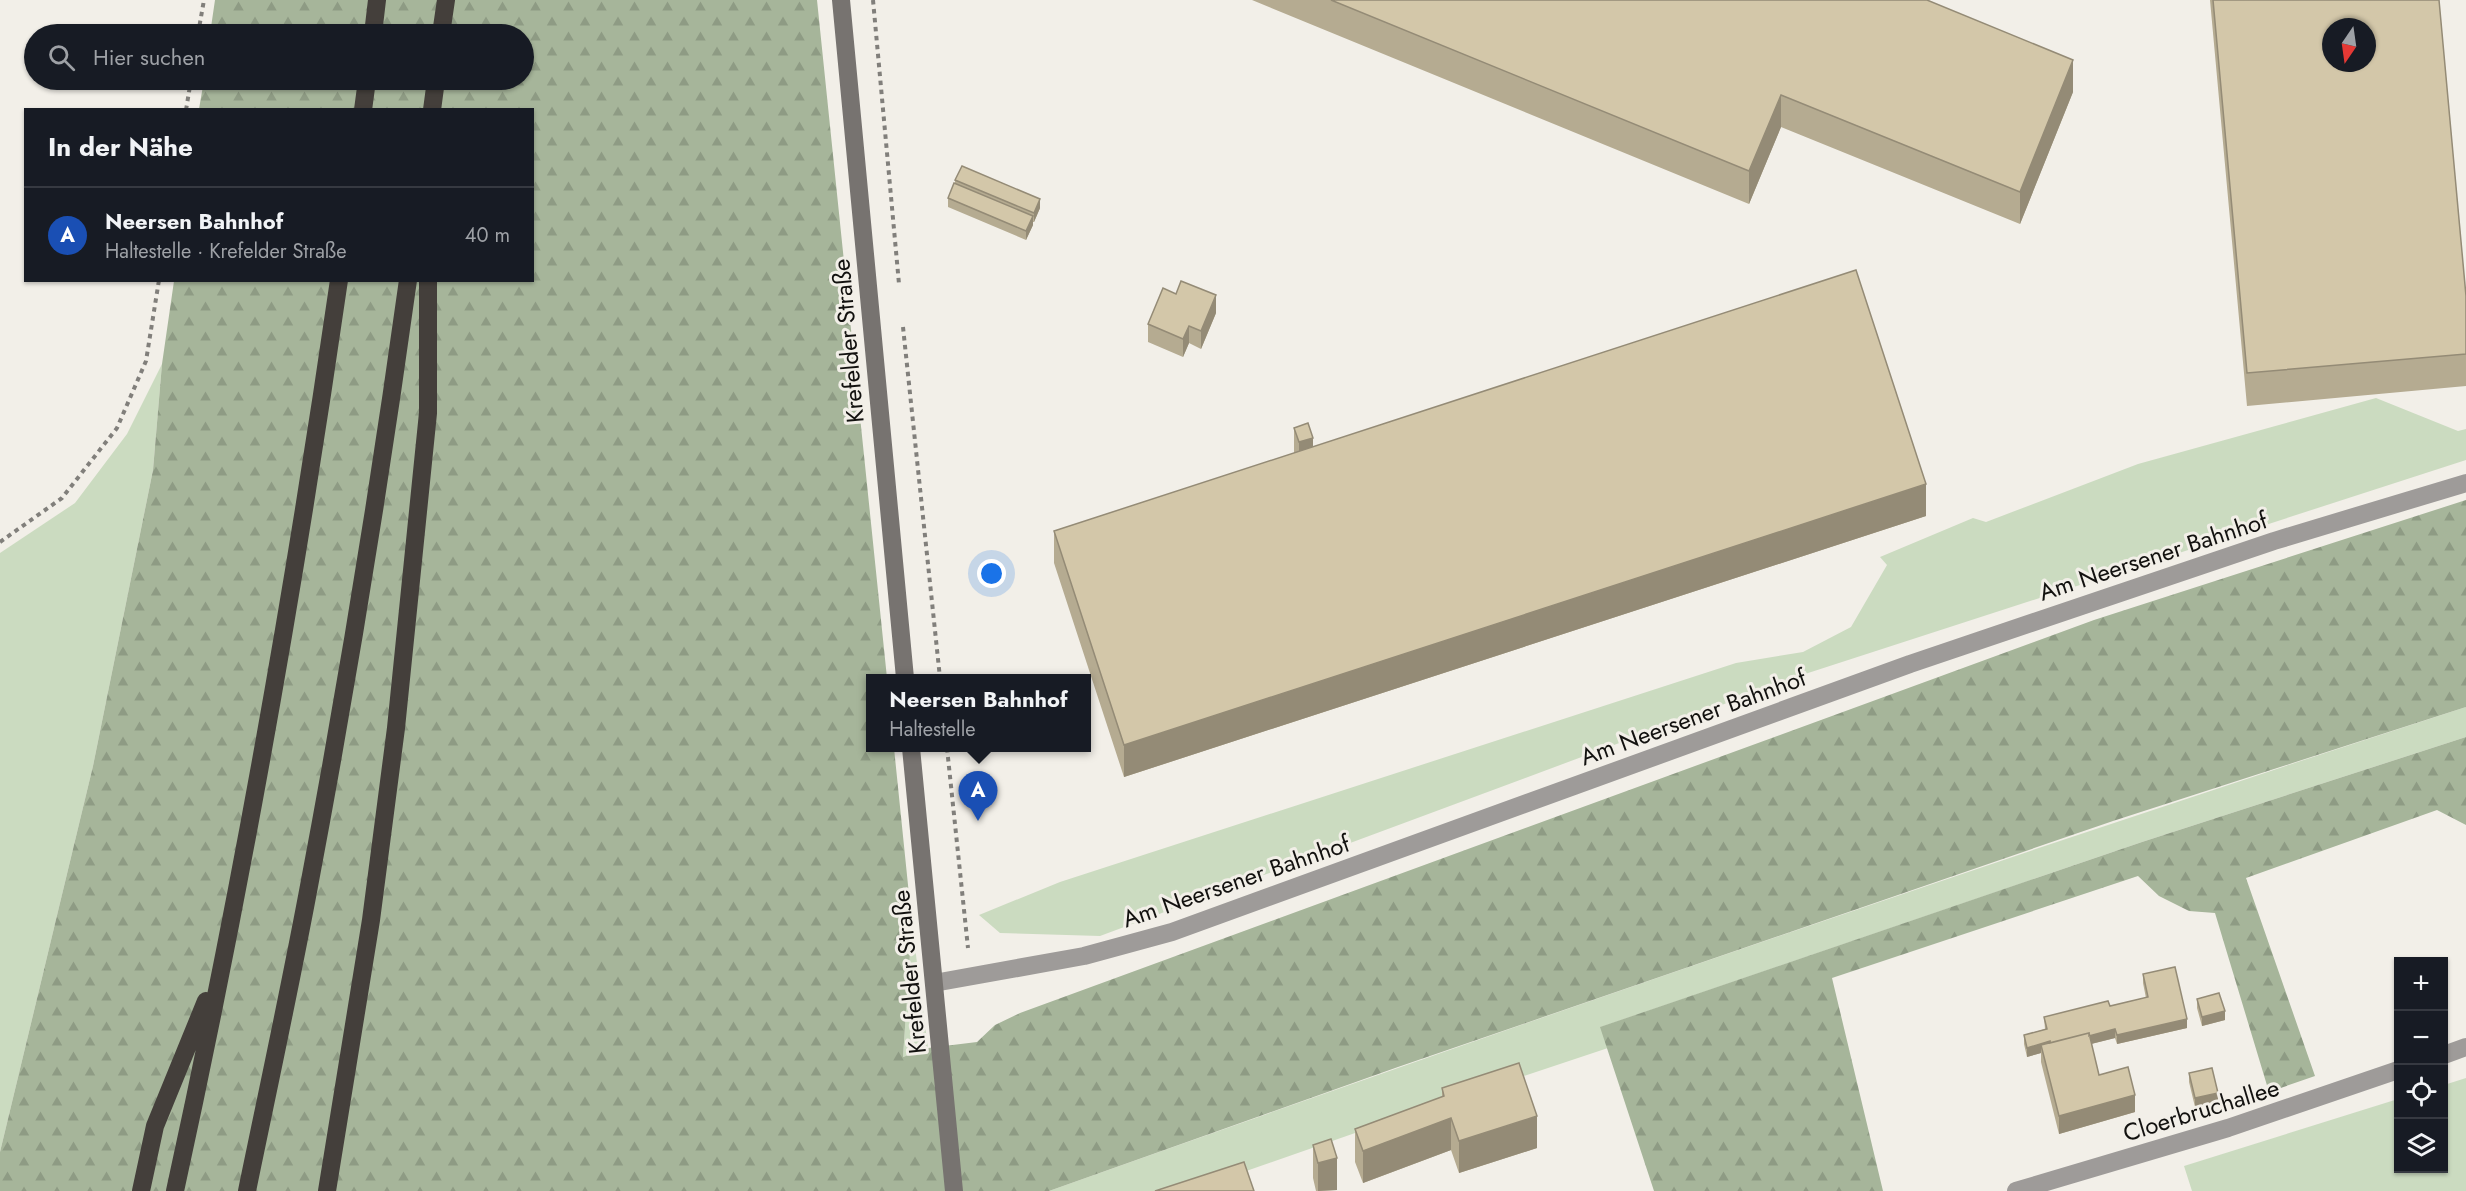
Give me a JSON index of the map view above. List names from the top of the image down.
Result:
{
  "streets": {
    "street": ["Krefelder Straße", "Am Neersener Bahnhof", "Cloerbruchallee"]
  },
  "crossings": [
    ["Krefelder Straße", "Am Neersener Bahnhof"]
  ],
  "north": "bottom",
  "page": {
    "search": "Hier suchen",
    "heading": "In der Nähe",
    "list": [
      {
        "mark": "A",
        "name": "Neersen Bahnhof",
        "note": "Haltestelle · Krefelder Straße",
        "value": "40 m"
      }
    ],
    "popup": ["Neersen Bahnhof", "Haltestelle"],
    "pins": "A",
    "map_buttons": ["+", "−"]
  }
}
